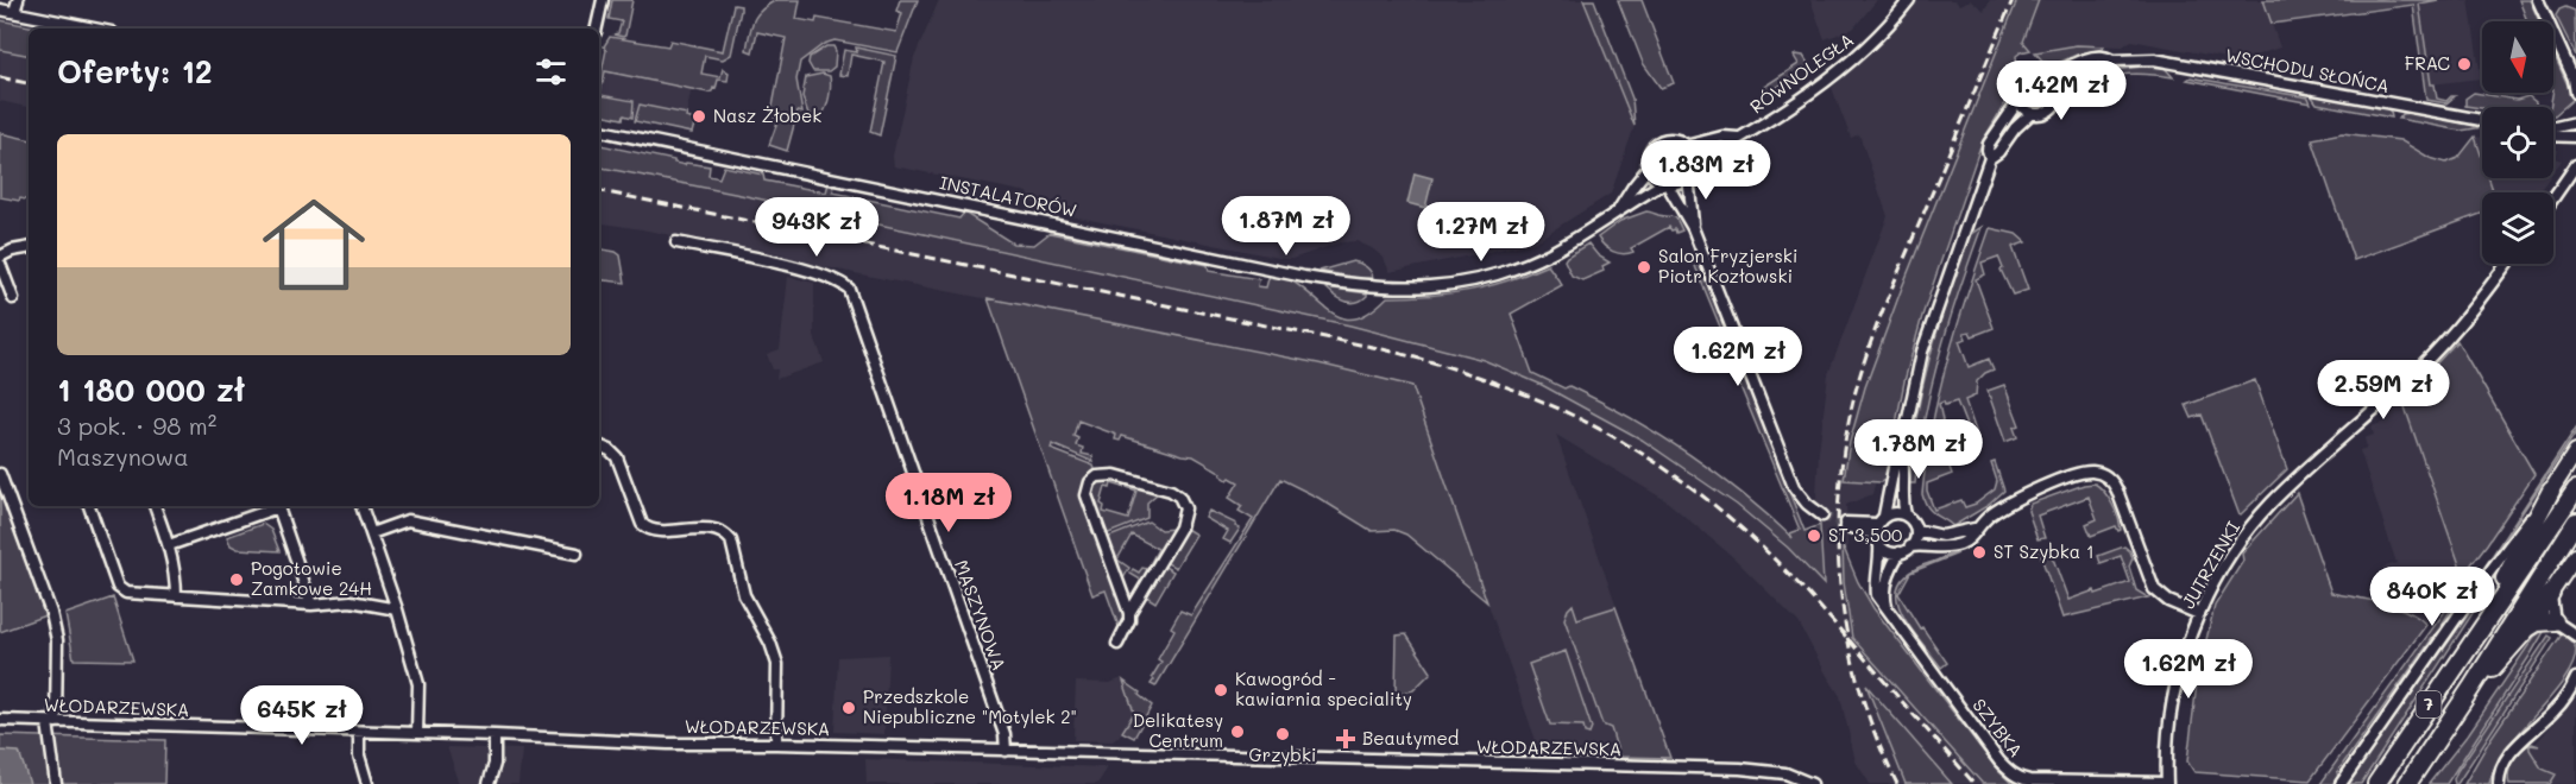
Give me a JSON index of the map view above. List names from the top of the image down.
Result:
{
  "streets": {
    "main road": ["7"],
    "street": [
      "WSCHODU SŁOŃCA",
      "RÓWNOLEGŁA",
      "INSTALATORÓW",
      "JUTRZENKI",
      "MASZYNOWA",
      "WŁODARZEWSKA",
      "SZYBKA"
    ]
  },
  "crossings": [
    ["JUTRZENKI", "SZYBKA"],
    ["MASZYNOWA", "WŁODARZEWSKA"]
  ],
  "places": {
    "other": [
      "FRAC",
      "Nasz Żłobek",
      "Salon Fryzjerski Piotr Kozłowski",
      "ST 3,500",
      "ST Szybka 1",
      "Pogotowie Zamkowe 24H",
      "Kawogród - kawiarnia speciality",
      "Przedszkole Niepubliczne \"Motylek 2\"",
      "Delikatesy Centrum",
      "Grzybki"
    ],
    "health": ["Beautymed"]
  },
  "north": "bottom",
  "page": {
    "heading": "Oferty: 12",
    "price": [
      "1.42M zł",
      "1.83M zł",
      "1.87M zł",
      "943K zł",
      "1.27M zł",
      "1.62M zł",
      "2.59M zł",
      "1.78M zł",
      "1.18M zł",
      "840K zł",
      "1.62M zł",
      "645K zł"
    ],
    "list": [
      {
        "name": "1 180 000 zł",
        "note": "3 pok. · 98 m² · Maszynowa"
      }
    ]
  }
}
